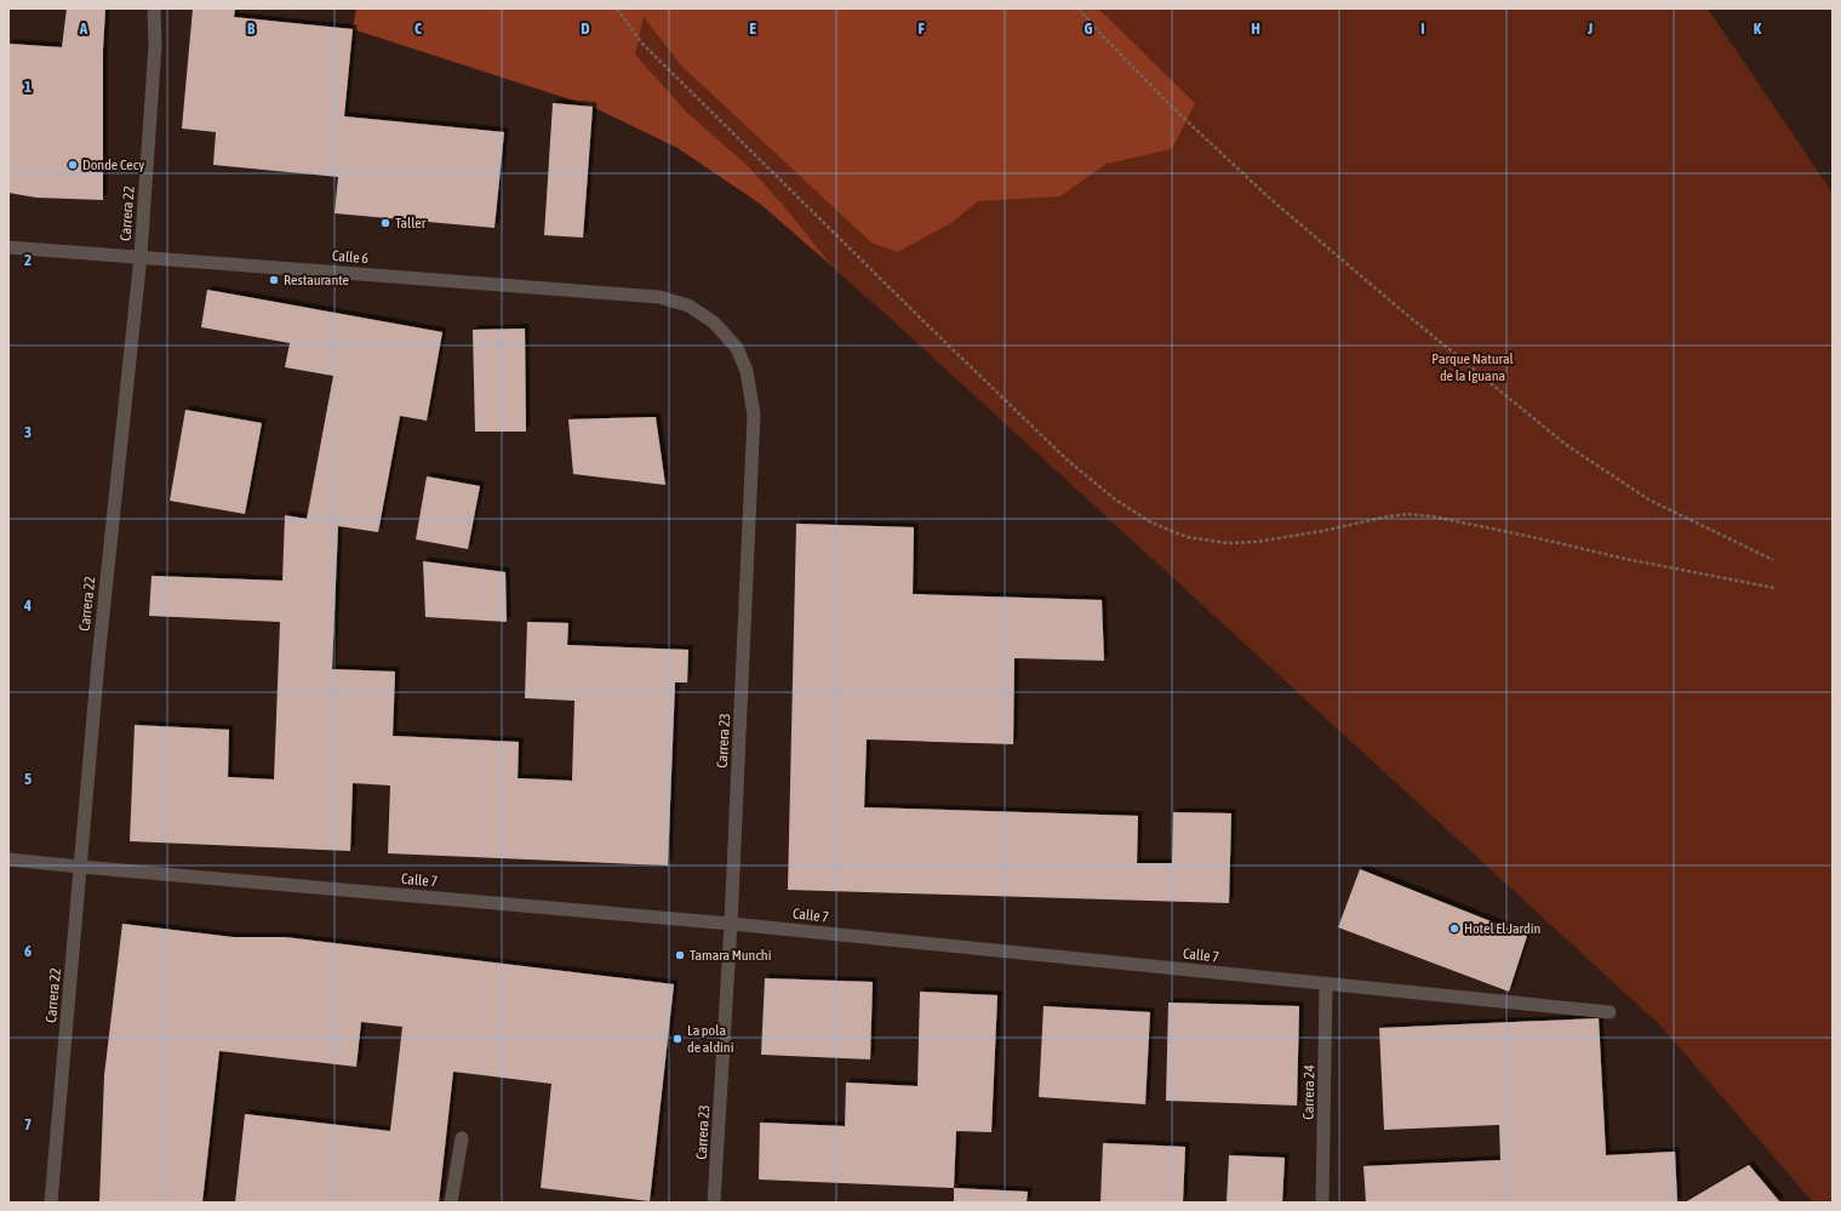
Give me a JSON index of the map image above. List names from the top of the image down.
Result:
{
  "streets": {
    "street": [
      "Carrera 22",
      "Calle 6",
      "Carrera 23",
      "Calle 7",
      "Carrera 24"
    ]
  },
  "crossings": [
    ["Carrera 22", "Calle 6"],
    ["Carrera 22", "Calle 7"],
    ["Calle 6", "Carrera 23"],
    ["Carrera 23", "Calle 7"],
    ["Calle 7", "Carrera 24"]
  ],
  "parks": ["Parque Natural de la Iguana"],
  "places": [
    "Donde Cecy",
    "Taller",
    "Restaurante",
    "Hotel El Jardin",
    "Tamara Munchi",
    "La pola de aldini"
  ],
  "grid": {
    "columns": [
      "A",
      "B",
      "C",
      "D",
      "E",
      "F",
      "G",
      "H",
      "I",
      "J",
      "K"
    ],
    "rows": [
      "1",
      "2",
      "3",
      "4",
      "5",
      "6",
      "7"
    ]
  }
}
